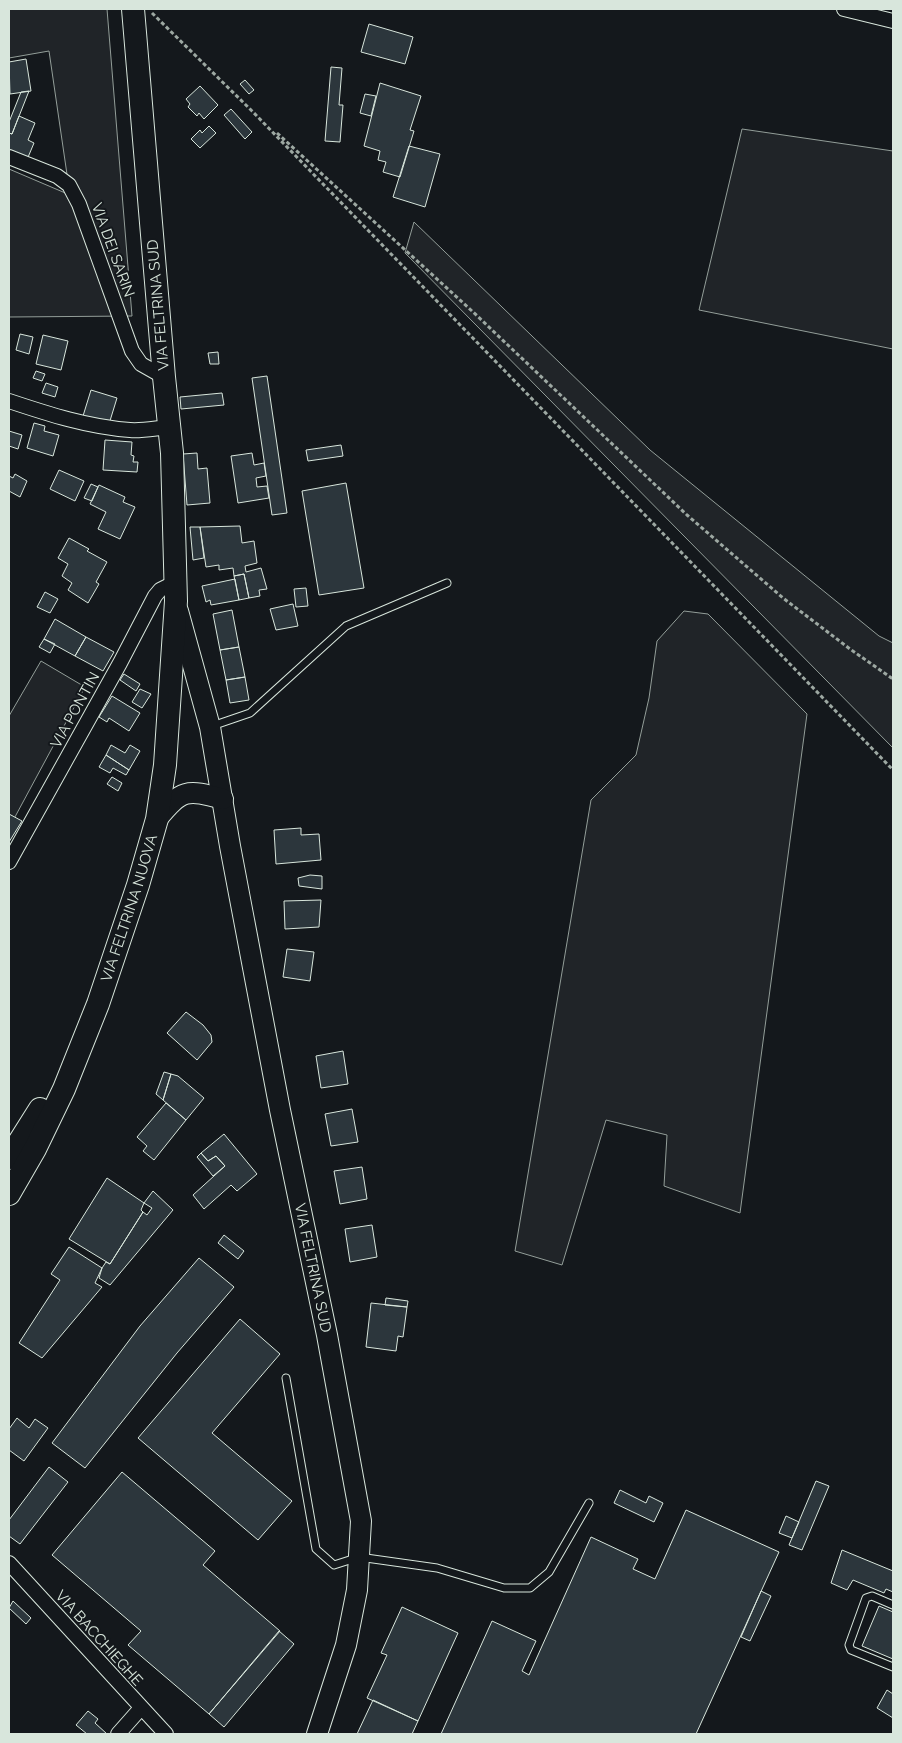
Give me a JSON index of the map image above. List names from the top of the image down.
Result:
{
  "streets": {
    "main road": ["VIA FELTRINA SUD", "VIA FELTRINA NUOVA"],
    "street": ["VIA DEI SARIN", "VIA PONTIN", "VIA BACCHIEGHE"]
  },
  "crossings": [
    ["VIA DEI SARIN", "VIA FELTRINA SUD"],
    ["VIA FELTRINA SUD", "VIA PONTIN"],
    ["VIA FELTRINA SUD", "VIA FELTRINA NUOVA"],
    ["VIA PONTIN", "VIA FELTRINA NUOVA"]
  ]
}
